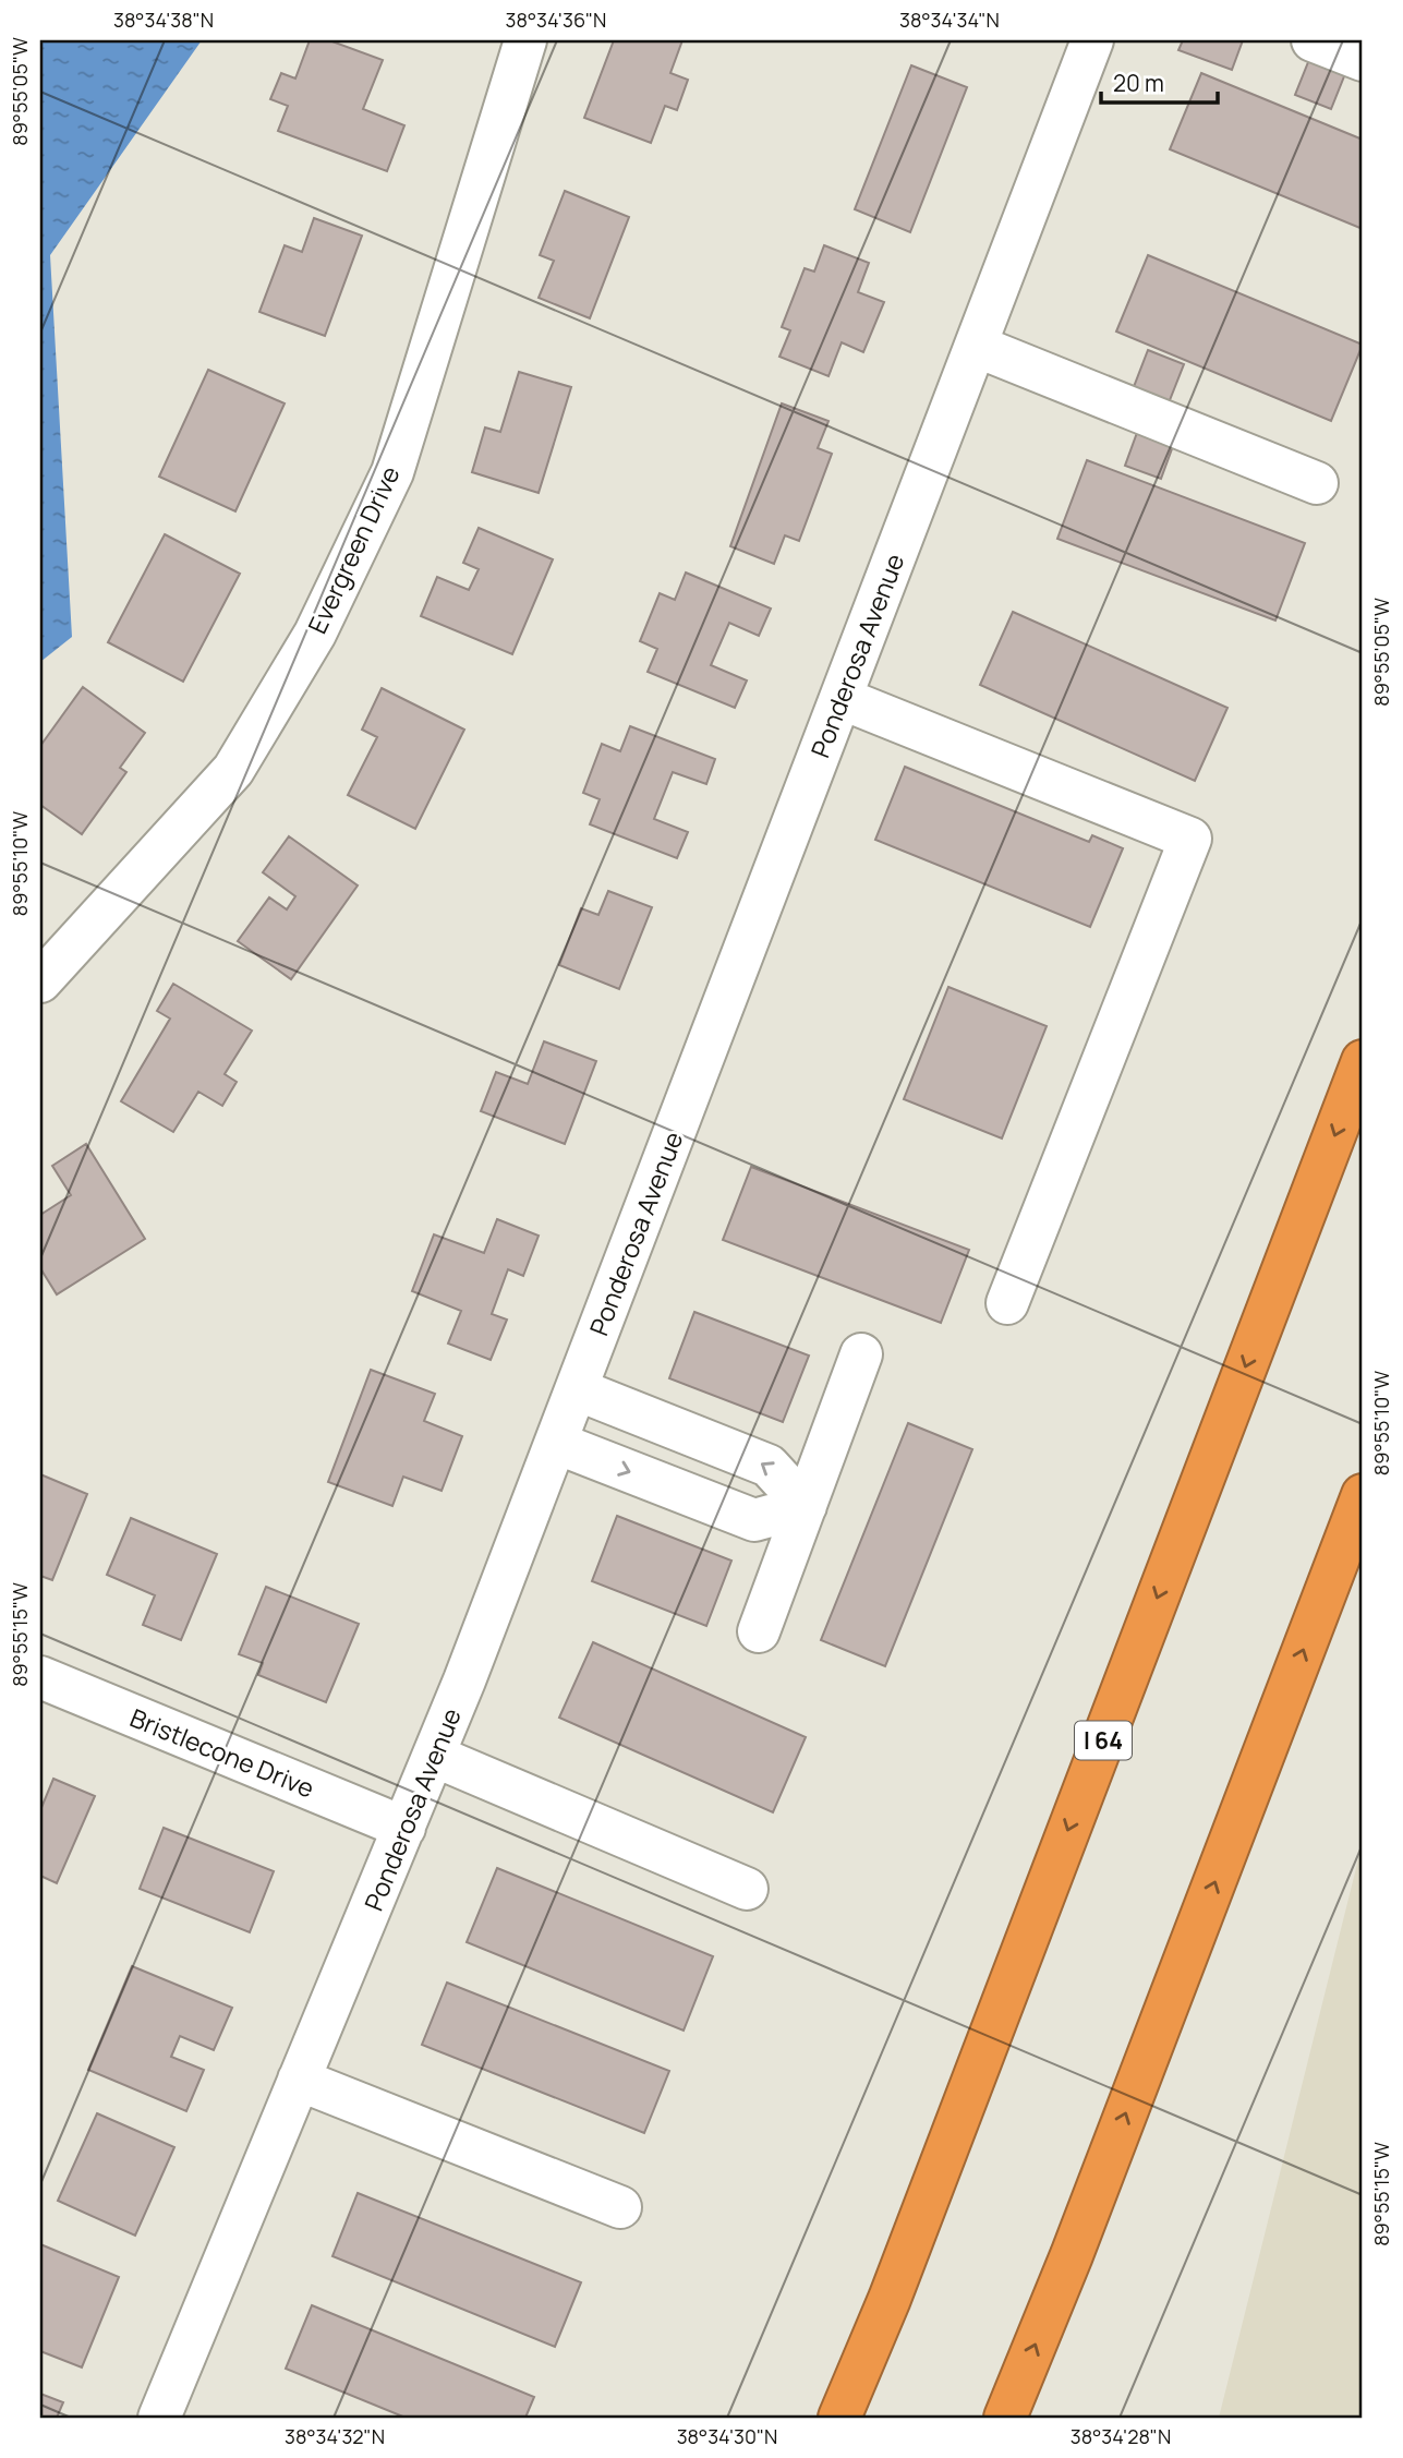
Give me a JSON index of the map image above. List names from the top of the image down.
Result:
{
  "streets": {
    "highway": ["I 64"],
    "street": ["Evergreen Drive", "Ponderosa Avenue", "Bristlecone Drive"]
  },
  "crossings": [
    ["Ponderosa Avenue", "Bristlecone Drive"]
  ],
  "scale_bar": "20 m",
  "coordinates": [
    "38°34'38\"N",
    "38°34'36\"N",
    "38°34'34\"N",
    "89°55'05\"W",
    "89°55'10\"W",
    "89°55'15\"W",
    "38°34'32\"N",
    "38°34'30\"N",
    "38°34'28\"N"
  ]
}
